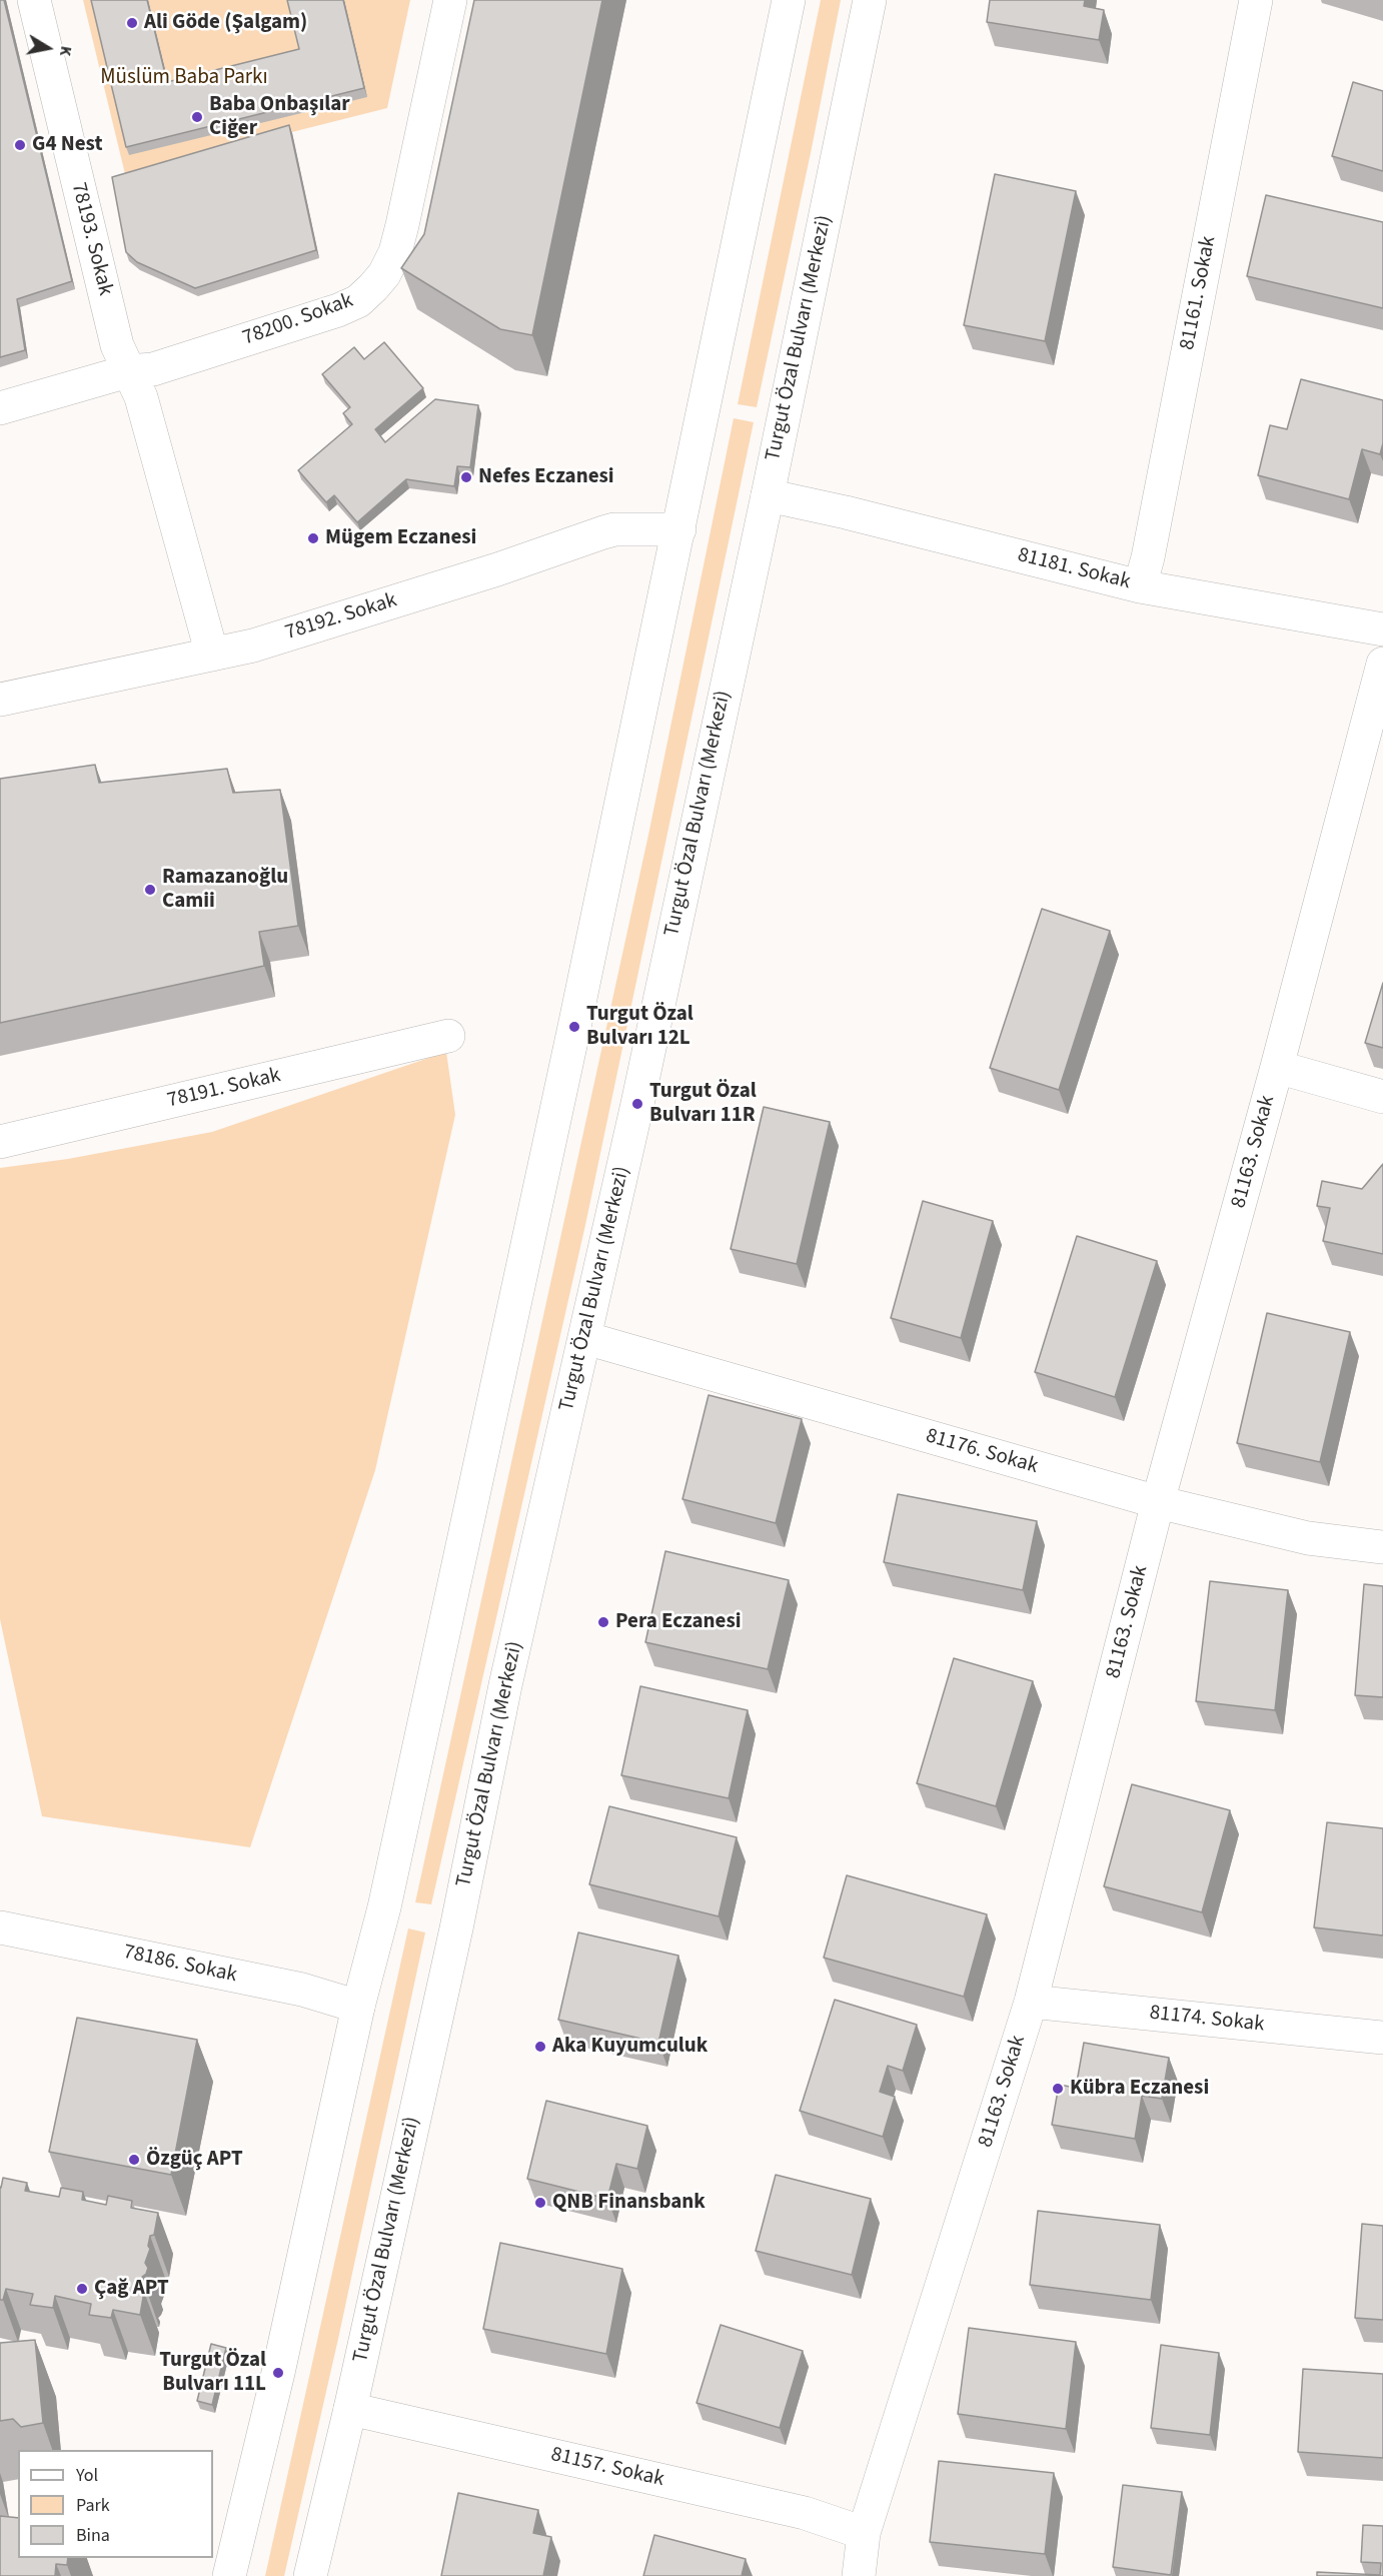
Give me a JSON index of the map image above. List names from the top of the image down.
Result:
{
  "streets": {
    "street": [
      "78193. Sokak",
      "81161. Sokak",
      "78200. Sokak",
      "Turgut Özal Bulvarı (Merkezi)",
      "81181. Sokak",
      "78192. Sokak",
      "78191. Sokak",
      "81163. Sokak",
      "81176. Sokak",
      "78186. Sokak",
      "81174. Sokak",
      "81157. Sokak"
    ]
  },
  "crossings": [
    ["78193. Sokak", "78200. Sokak"],
    ["78193. Sokak", "78192. Sokak"],
    ["81161. Sokak", "81181. Sokak"],
    ["Turgut Özal Bulvarı (Merkezi)", "81181. Sokak"],
    ["Turgut Özal Bulvarı (Merkezi)", "81176. Sokak"],
    ["Turgut Özal Bulvarı (Merkezi)", "81157. Sokak"],
    ["81163. Sokak", "81176. Sokak"],
    ["81163. Sokak", "81174. Sokak"],
    ["81163. Sokak", "81157. Sokak"]
  ],
  "parks": ["Müslüm Baba Parkı"],
  "places": [
    "Ali Göde (Şalgam)",
    "Baba Onbaşılar Ciğer",
    "G4 Nest",
    "Nefes Eczanesi",
    "Mügem Eczanesi",
    "Ramazanoğlu Camii",
    "Turgut Özal Bulvarı 12L",
    "Turgut Özal Bulvarı 11R",
    "Pera Eczanesi",
    "Aka Kuyumculuk",
    "Kübra Eczanesi",
    "Özgüç APT",
    "QNB Finansbank",
    "Çağ APT",
    "Turgut Özal Bulvarı 11L"
  ],
  "legend": ["Yol", "Park", "Bina"],
  "north": "right"
}
